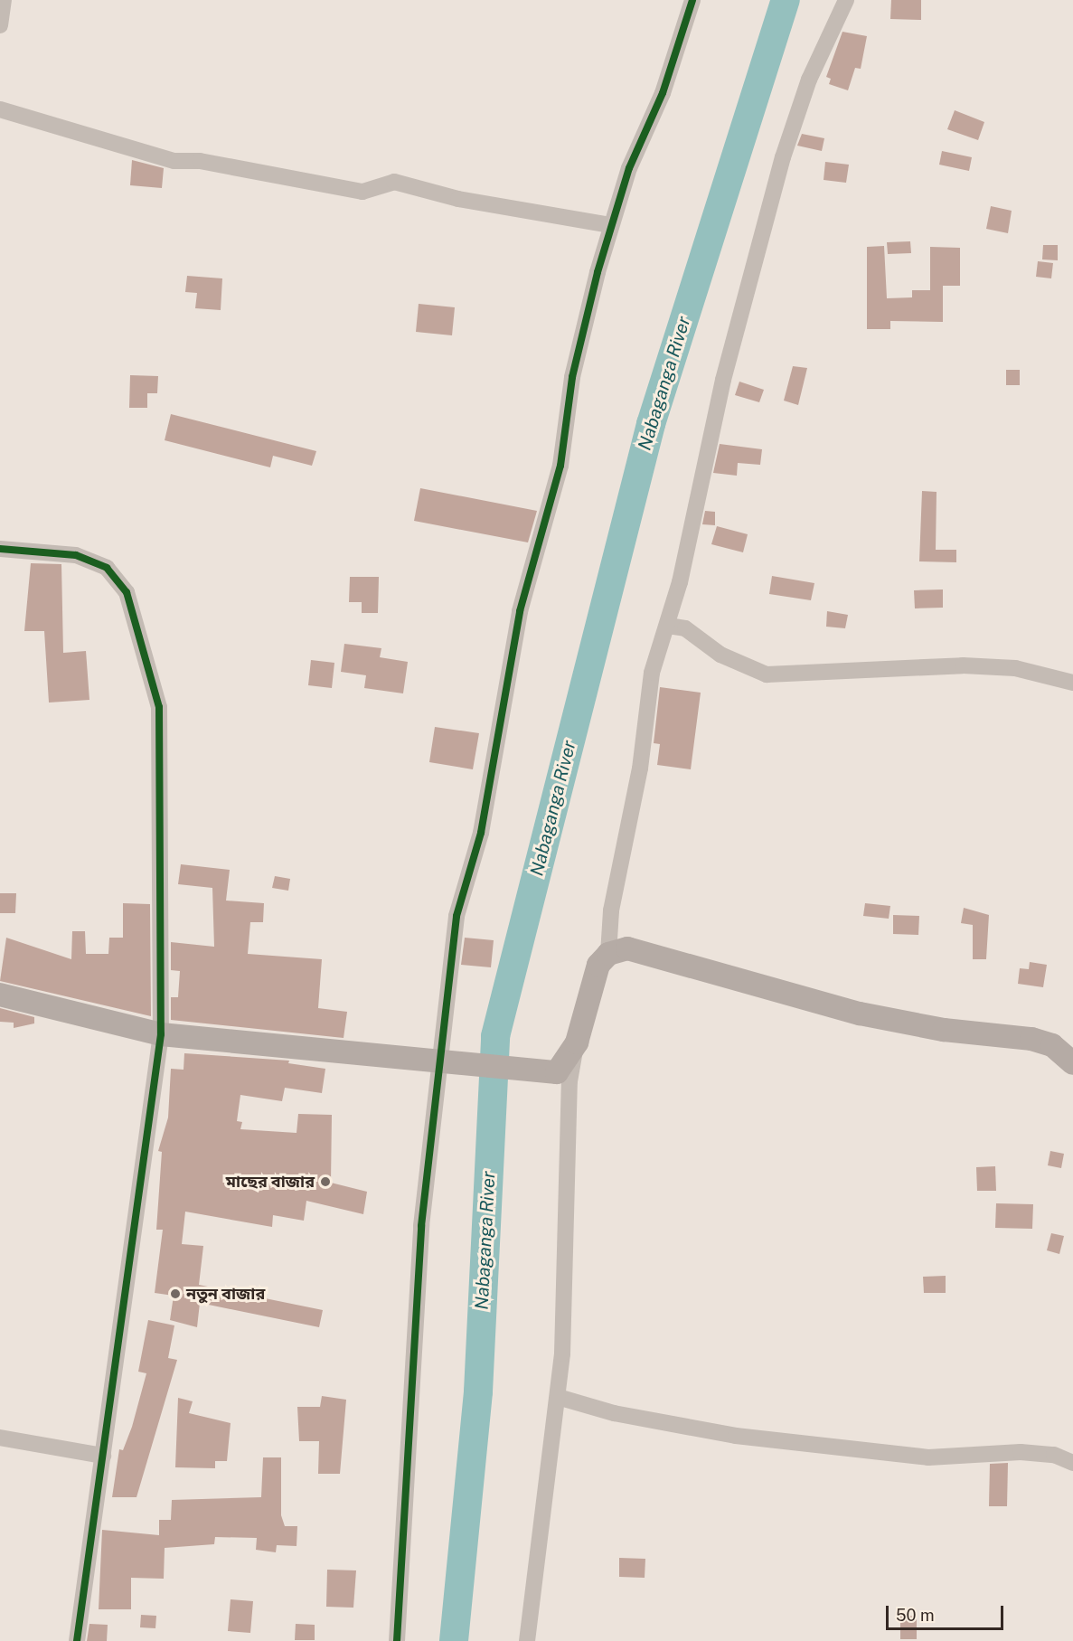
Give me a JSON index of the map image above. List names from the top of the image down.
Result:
{
  "water": ["Nabaganga River"],
  "places": ["মাছের বাজার", "নতুন বাজার"],
  "scale_bar": "50 m"
}
